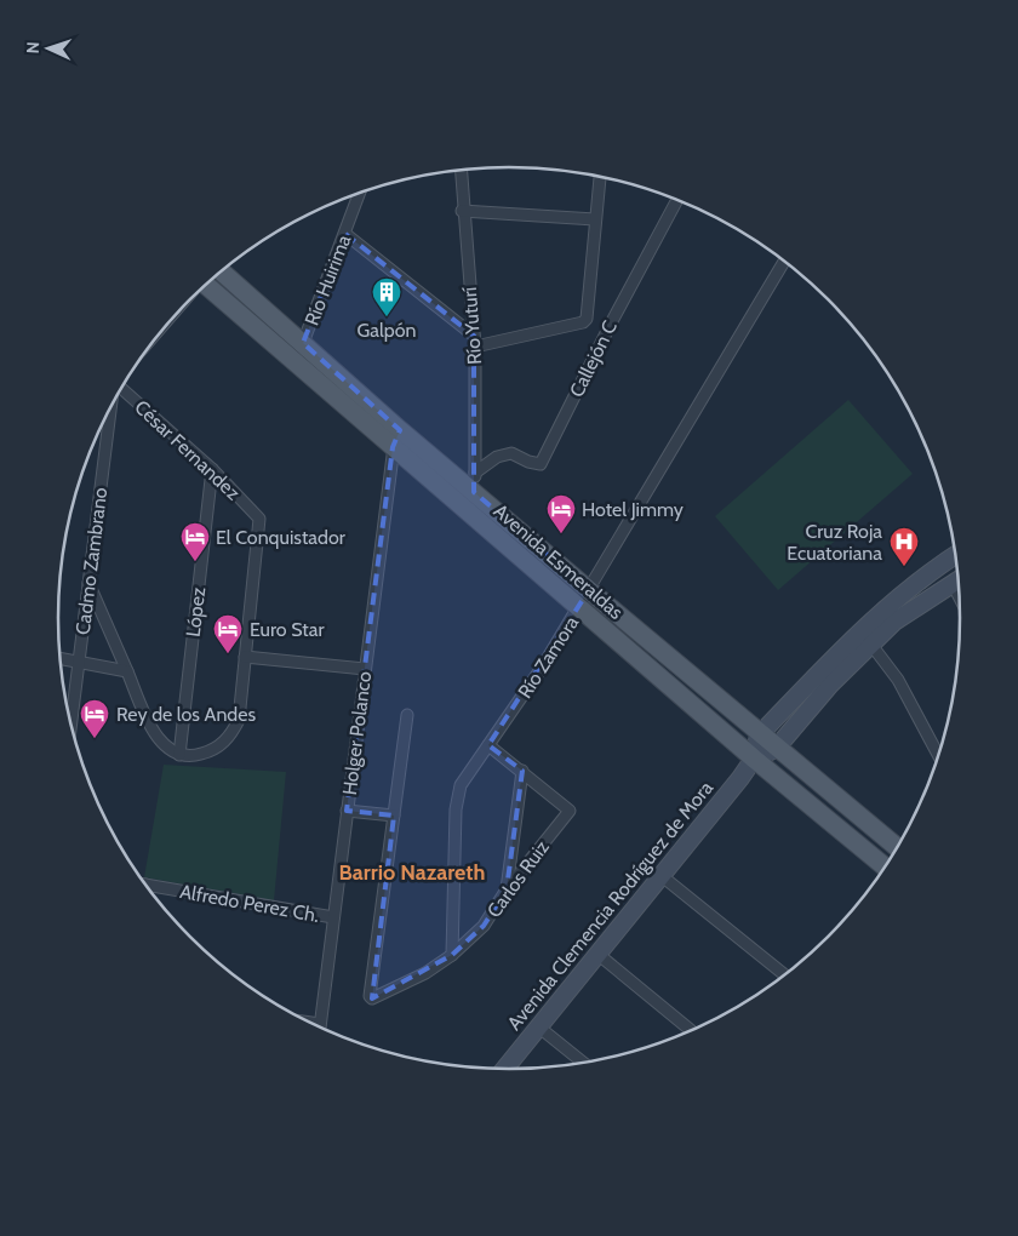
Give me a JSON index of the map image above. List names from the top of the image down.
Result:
{
  "streets": {
    "main road": ["Avenida Esmeraldas"],
    "street": [
      "Río Huirima",
      "Río Yuturí",
      "Callejón C",
      "César Fernandez",
      "Cadmo Zambrano",
      "López",
      "Río Zamora",
      "Holger Polanco",
      "Carlos Ruiz",
      "Alfredo Perez Ch.",
      "Avenida Clemencia Rodríguez de Mora"
    ]
  },
  "crossings": [
    ["Río Huirima", "Avenida Esmeraldas"],
    ["Río Yuturí", "Callejón C"],
    ["Río Yuturí", "Avenida Esmeraldas"],
    ["César Fernandez", "López"],
    ["Avenida Esmeraldas", "Río Zamora"],
    ["Avenida Esmeraldas", "Holger Polanco"],
    ["Avenida Esmeraldas", "Avenida Clemencia Rodríguez de Mora"],
    ["Río Zamora", "Carlos Ruiz"],
    ["Holger Polanco", "Alfredo Perez Ch."]
  ],
  "districts": ["Barrio Nazareth"],
  "places": {
    "building": ["Galpón"],
    "hotel": [
      "Hotel Jimmy",
      "El Conquistador",
      "Euro Star",
      "Rey de los Andes"
    ],
    "hospital": ["Cruz Roja Ecuatoriana"]
  },
  "north": "left"
}
